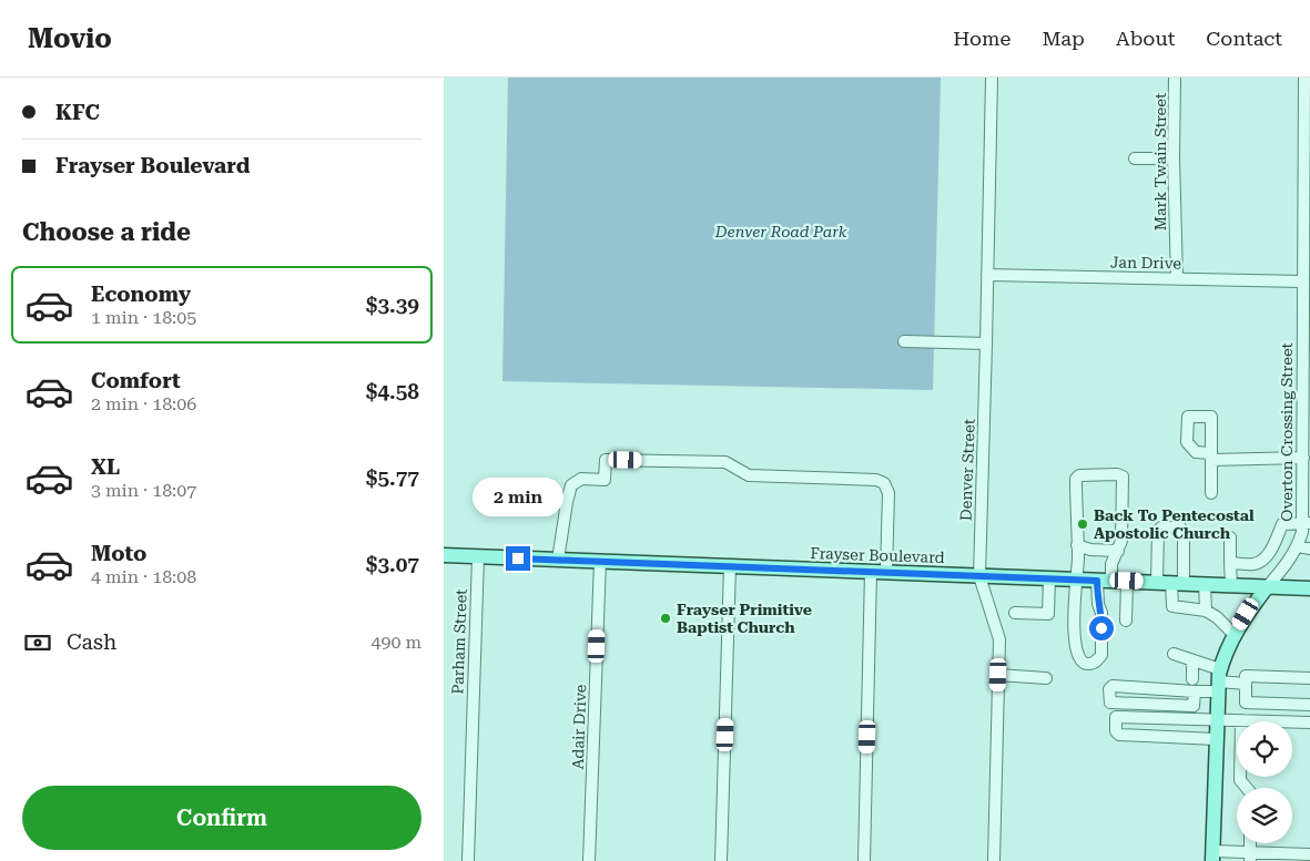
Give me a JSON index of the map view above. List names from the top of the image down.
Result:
{
  "streets": {
    "main road": ["Overton Crossing Street", "Frayser Boulevard"],
    "street": [
      "Mark Twain Street",
      "Jan Drive",
      "Denver Street",
      "Parham Street",
      "Adair Drive"
    ]
  },
  "crossings": [
    ["Mark Twain Street", "Jan Drive"],
    ["Jan Drive", "Overton Crossing Street"],
    ["Jan Drive", "Denver Street"],
    ["Overton Crossing Street", "Frayser Boulevard"],
    ["Denver Street", "Frayser Boulevard"],
    ["Frayser Boulevard", "Parham Street"],
    ["Frayser Boulevard", "Adair Drive"]
  ],
  "parks": ["Denver Road Park"],
  "places": ["Back To Pentecostal Apostolic Church", "Frayser Primitive Baptist Church"],
  "page": {
    "header": "Movio",
    "nav": [
      "Home",
      "Map",
      "About",
      "Contact"
    ],
    "banner": ["KFC", "Frayser Boulevard"],
    "heading": "Choose a ride",
    "list": [
      {
        "name": "Economy",
        "note": "1 min · 18:05",
        "value": "$3.39"
      },
      {
        "name": "Comfort",
        "note": "2 min · 18:06",
        "value": "$4.58"
      },
      {
        "name": "XL",
        "note": "3 min · 18:07",
        "value": "$5.77"
      },
      {
        "name": "Moto",
        "note": "4 min · 18:08",
        "value": "$3.07"
      }
    ],
    "bubble": "2 min",
    "pay": ["Cash", "490 m"],
    "buttons": "Confirm"
  }
}
